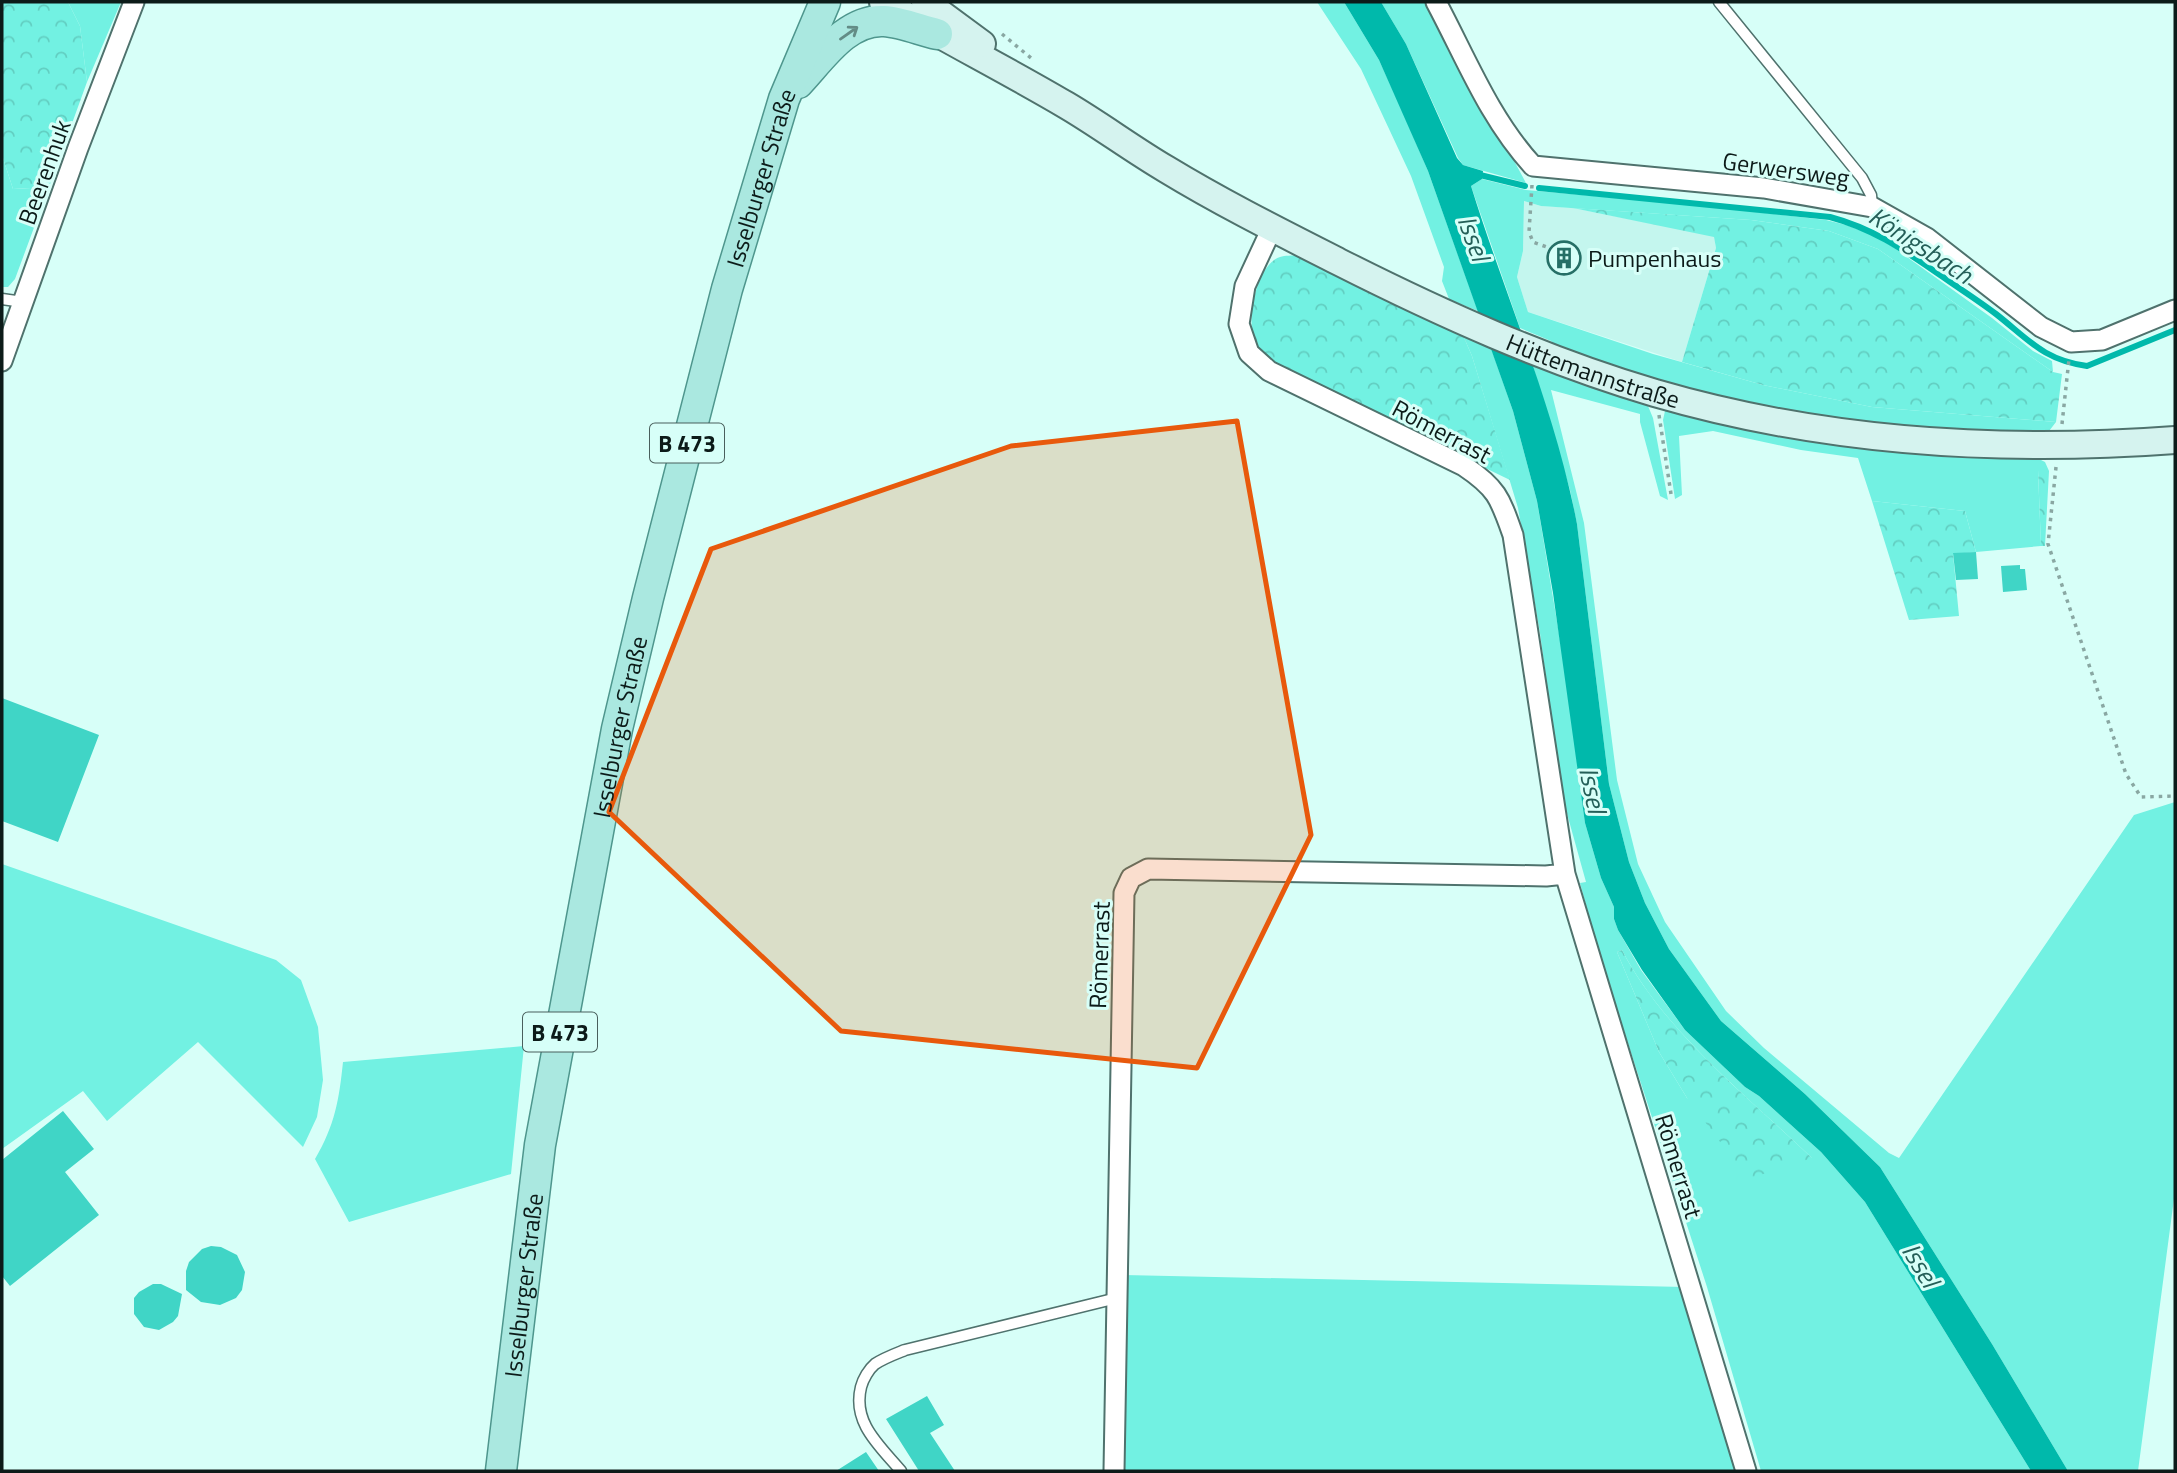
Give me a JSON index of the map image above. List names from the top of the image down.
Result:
{
  "streets": {
    "main road": ["Isselburger Straße", "Hüttemannstraße", "B 473"],
    "street": ["Gerwersweg", "Beerenhuk", "Römerrast"]
  },
  "crossings": [
    ["Isselburger Straße", "B 473"],
    ["Hüttemannstraße", "Römerrast"],
    ["Hüttemannstraße", "B 473"]
  ],
  "water": ["Issel", "Königsbach"],
  "places": {
    "building": ["Pumpenhaus"]
  }
}
